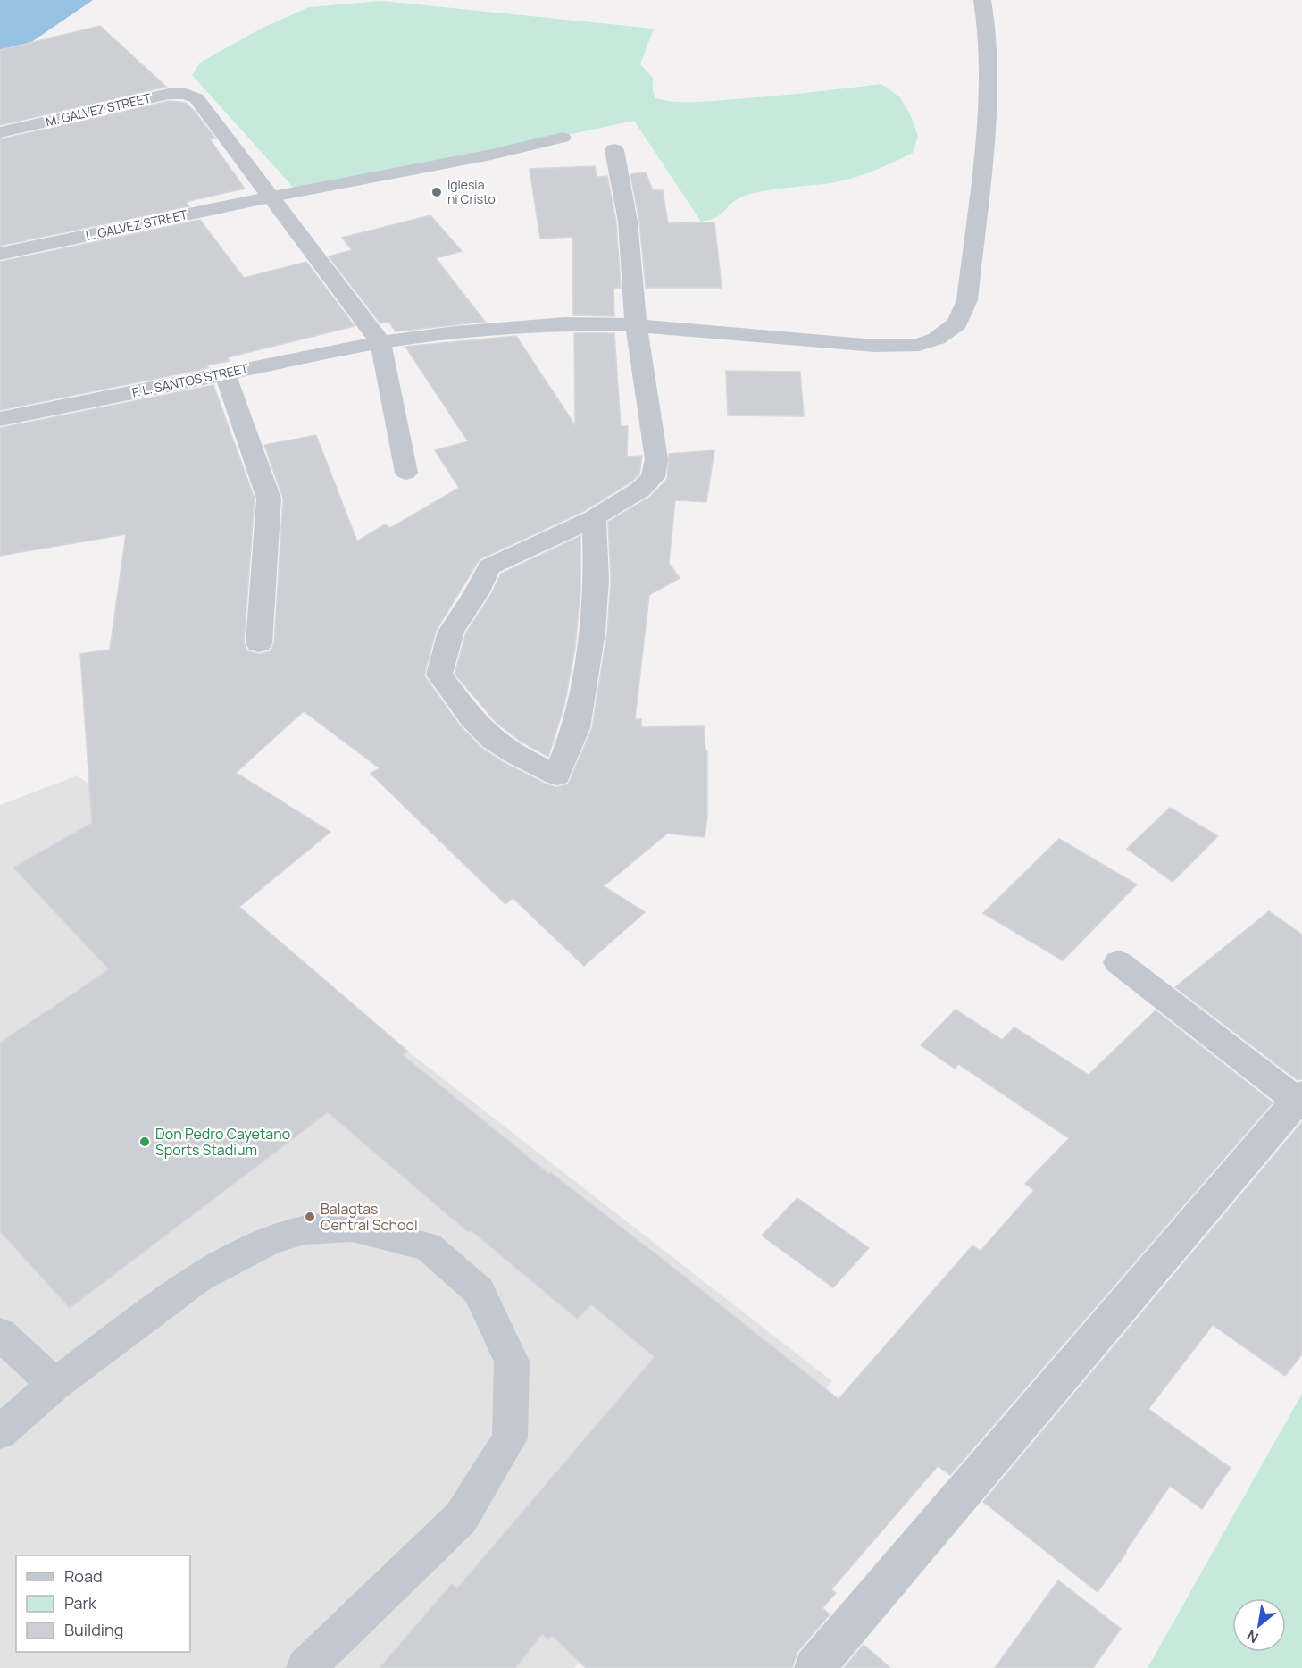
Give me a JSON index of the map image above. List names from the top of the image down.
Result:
{
  "streets": {
    "street": ["M. GALVEZ STREET", "L. GALVEZ STREET", "F. L. SANTOS STREET"]
  },
  "crossings": [
    ["M. GALVEZ STREET", "L. GALVEZ STREET"]
  ],
  "places": ["Iglesia ni Cristo", "Don Pedro Cayetano Sports Stadium", "Balagtas Central School"],
  "legend": ["Road", "Park", "Building"],
  "north": "bottom left"
}
